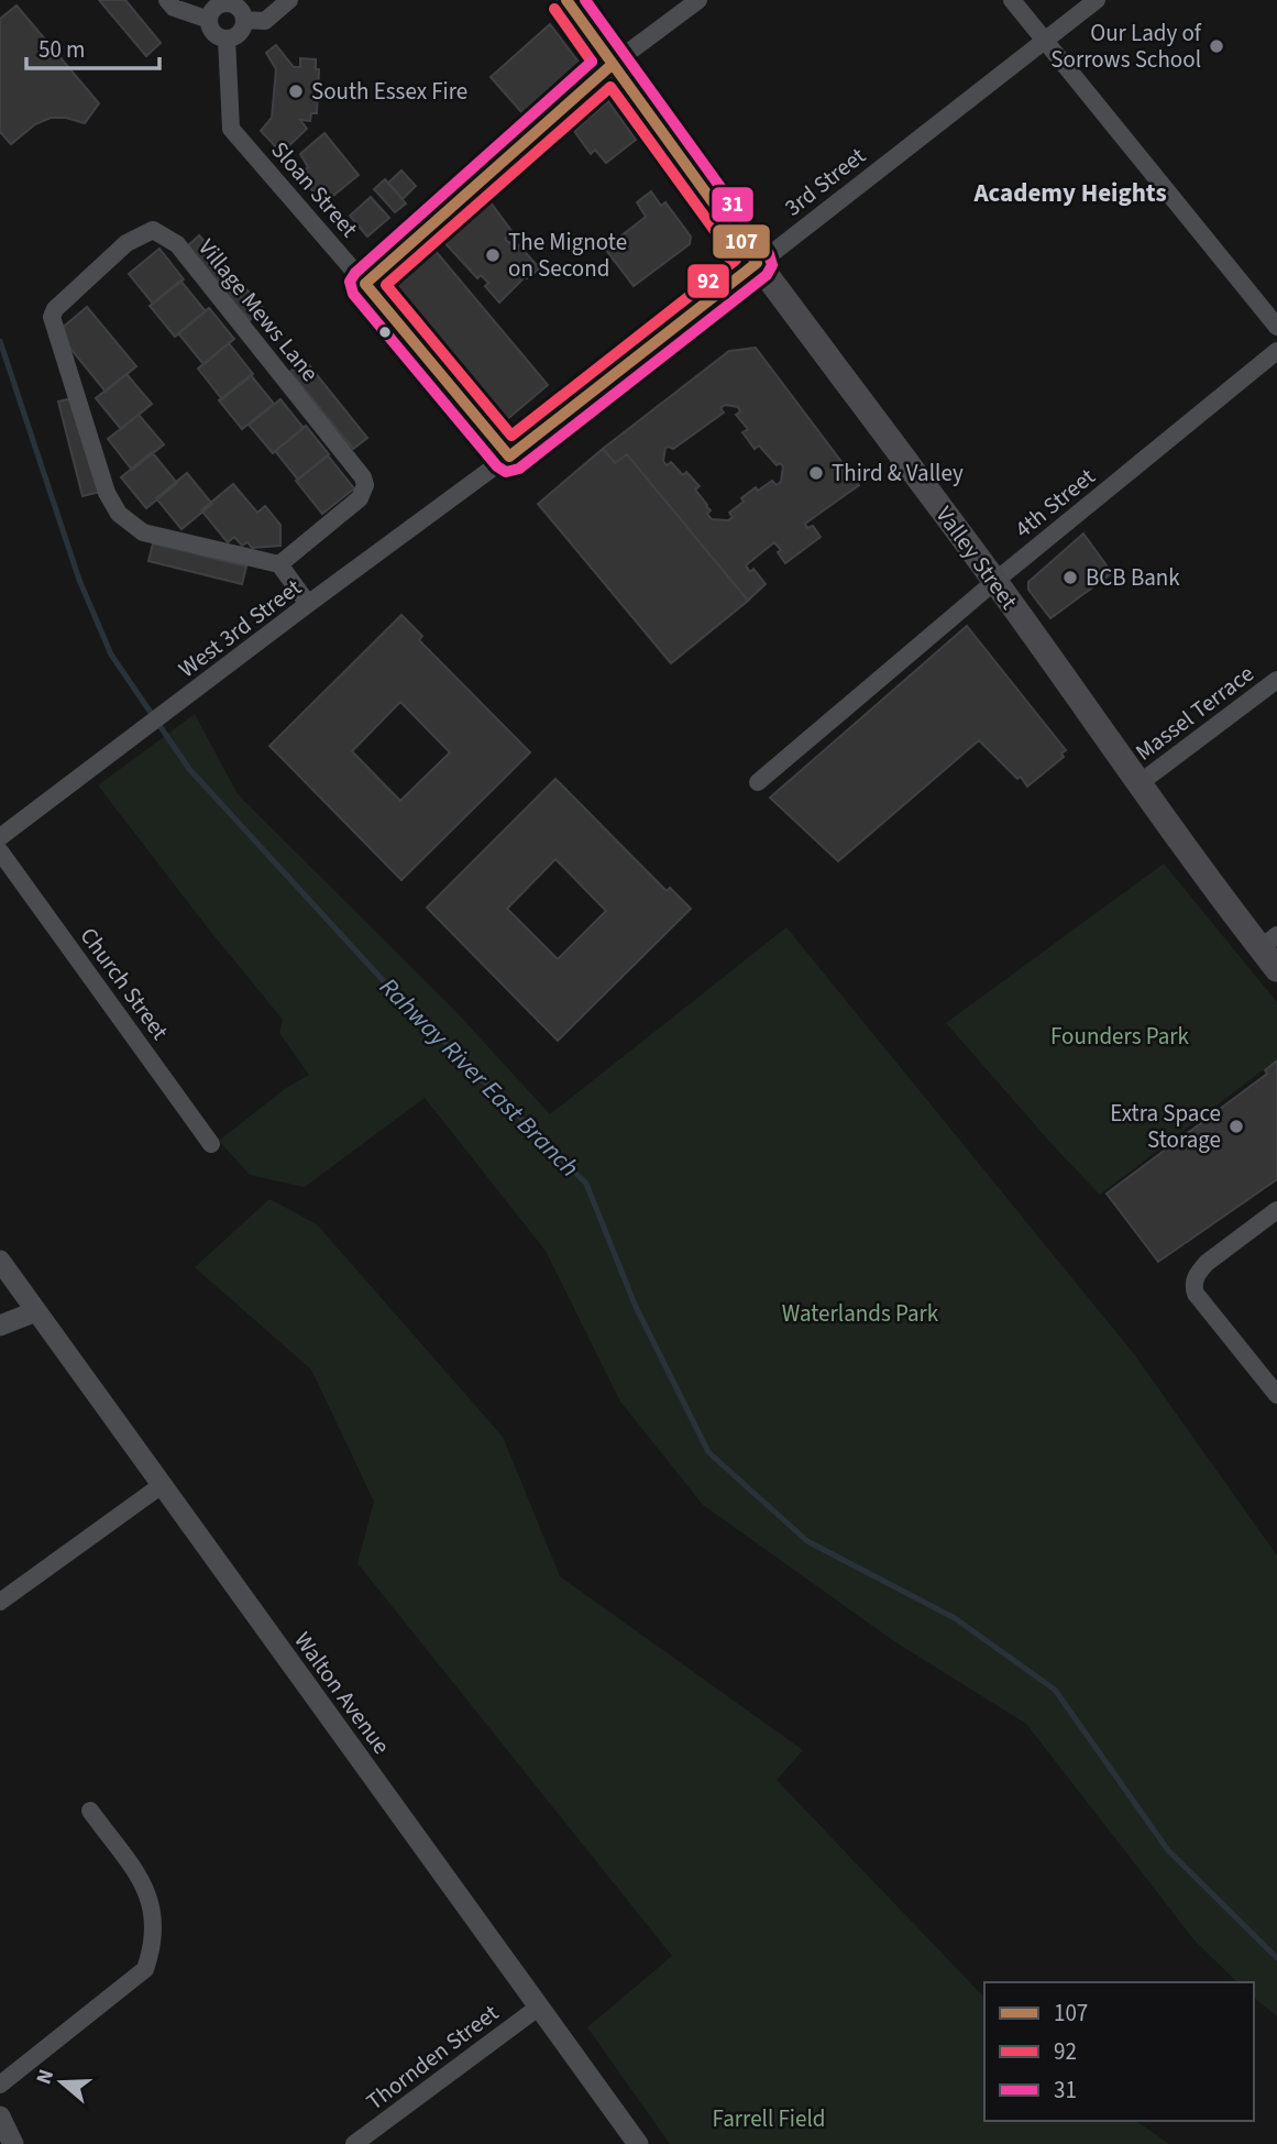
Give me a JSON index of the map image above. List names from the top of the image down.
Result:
{
  "streets": {
    "main road": ["Valley Street"],
    "street": [
      "3rd Street",
      "Sloan Street",
      "Village Mews Lane",
      "4th Street",
      "West 3rd Street",
      "Massel Terrace",
      "Church Street",
      "Walton Avenue",
      "Thornden Street"
    ]
  },
  "crossings": [
    ["3rd Street", "Sloan Street"],
    ["3rd Street", "Valley Street"],
    ["3rd Street", "West 3rd Street"],
    ["Sloan Street", "West 3rd Street"],
    ["4th Street", "Valley Street"],
    ["Valley Street", "Massel Terrace"],
    ["Walton Avenue", "Thornden Street"]
  ],
  "districts": ["Academy Heights"],
  "water": ["Rahway River East Branch"],
  "parks": ["Founders Park", "Waterlands Park", "Farrell Field"],
  "places": [
    "Our Lady of Sorrows School",
    "South Essex Fire",
    "The Mignote on Second",
    "Third & Valley",
    "BCB Bank",
    "Extra Space Storage"
  ],
  "lines": ["transit line 107", "transit line 31", "transit line 92"],
  "legend": ["107", "92", "31"],
  "scale_bar": "50 m",
  "north": "left"
}
